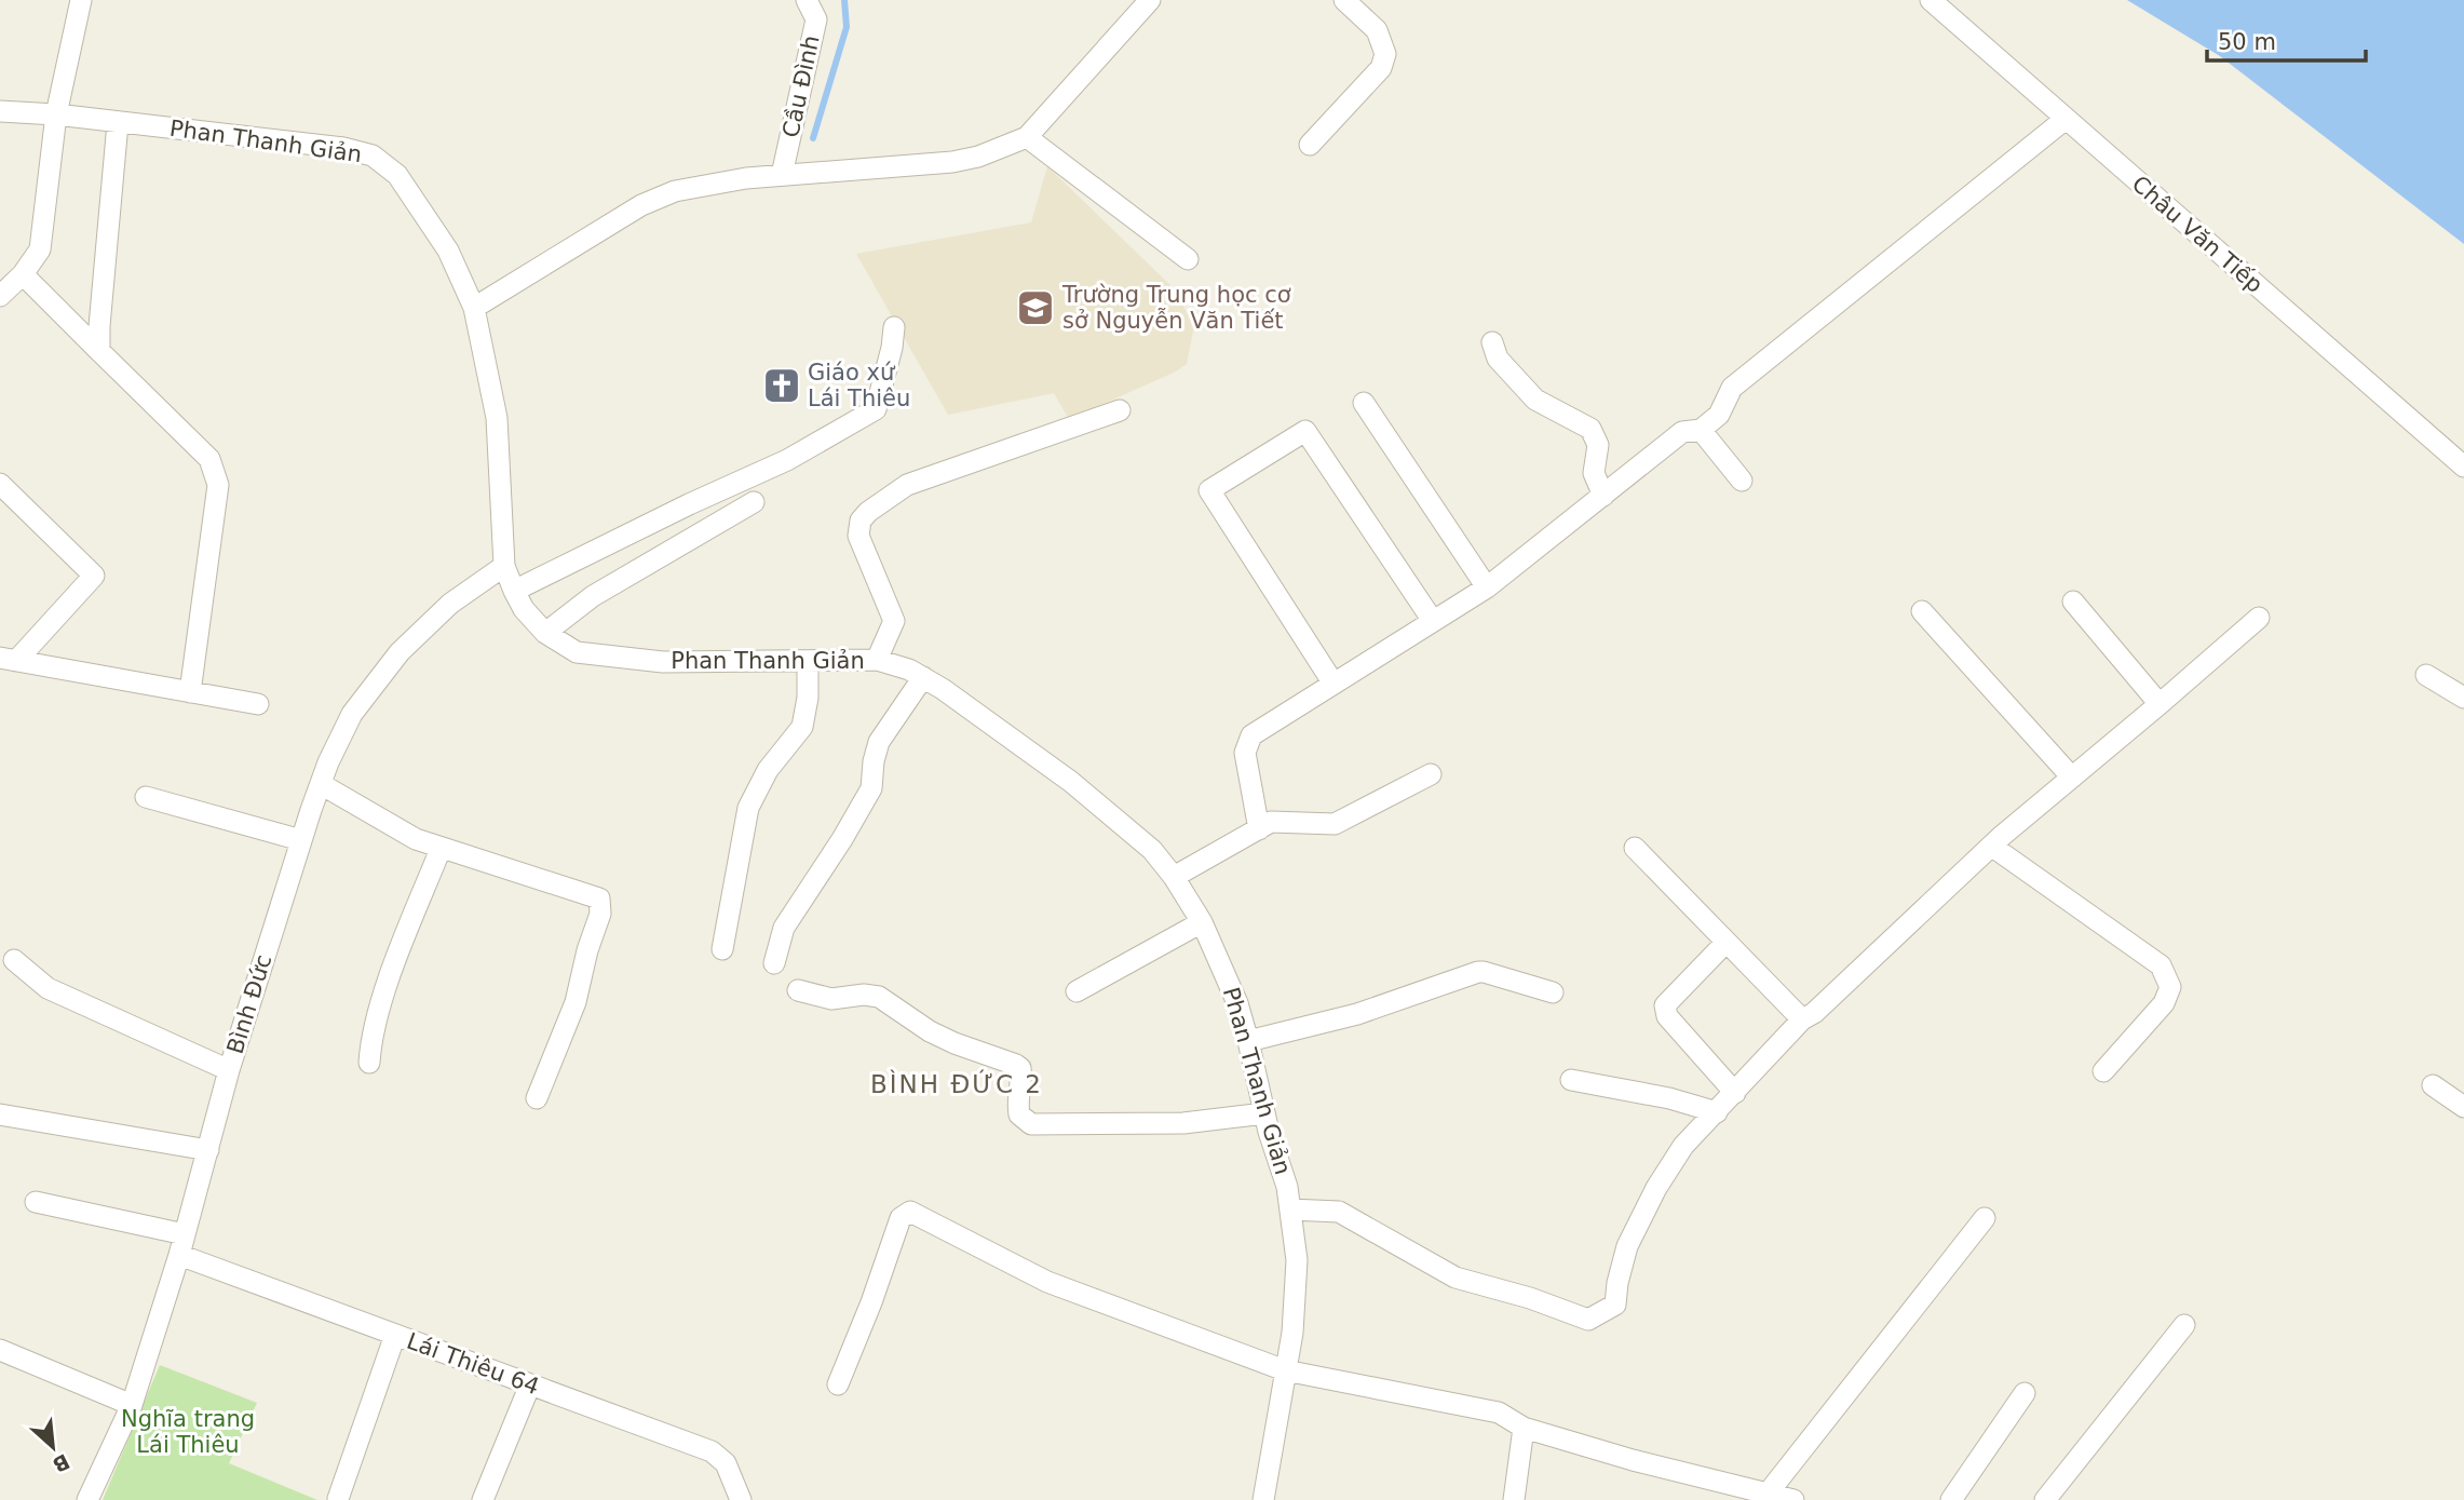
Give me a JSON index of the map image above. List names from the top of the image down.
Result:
{
  "streets": {
    "street": [
      "Cầu Đình",
      "Phan Thanh Giản",
      "Châu Văn Tiếp",
      "Bình Đức",
      "Lái Thiêu 64"
    ]
  },
  "crossings": [
    ["Phan Thanh Giản", "Bình Đức"],
    ["Bình Đức", "Lái Thiêu 64"]
  ],
  "districts": ["BÌNH ĐỨC 2"],
  "parks": ["Nghĩa trang Lái Thiêu"],
  "places": {
    "school or university": ["Trường Trung học cơ sở Nguyễn Văn Tiết"],
    "church": ["Giáo xứ Lái Thiêu"]
  },
  "scale_bar": "50 m",
  "north": "bottom right"
}
